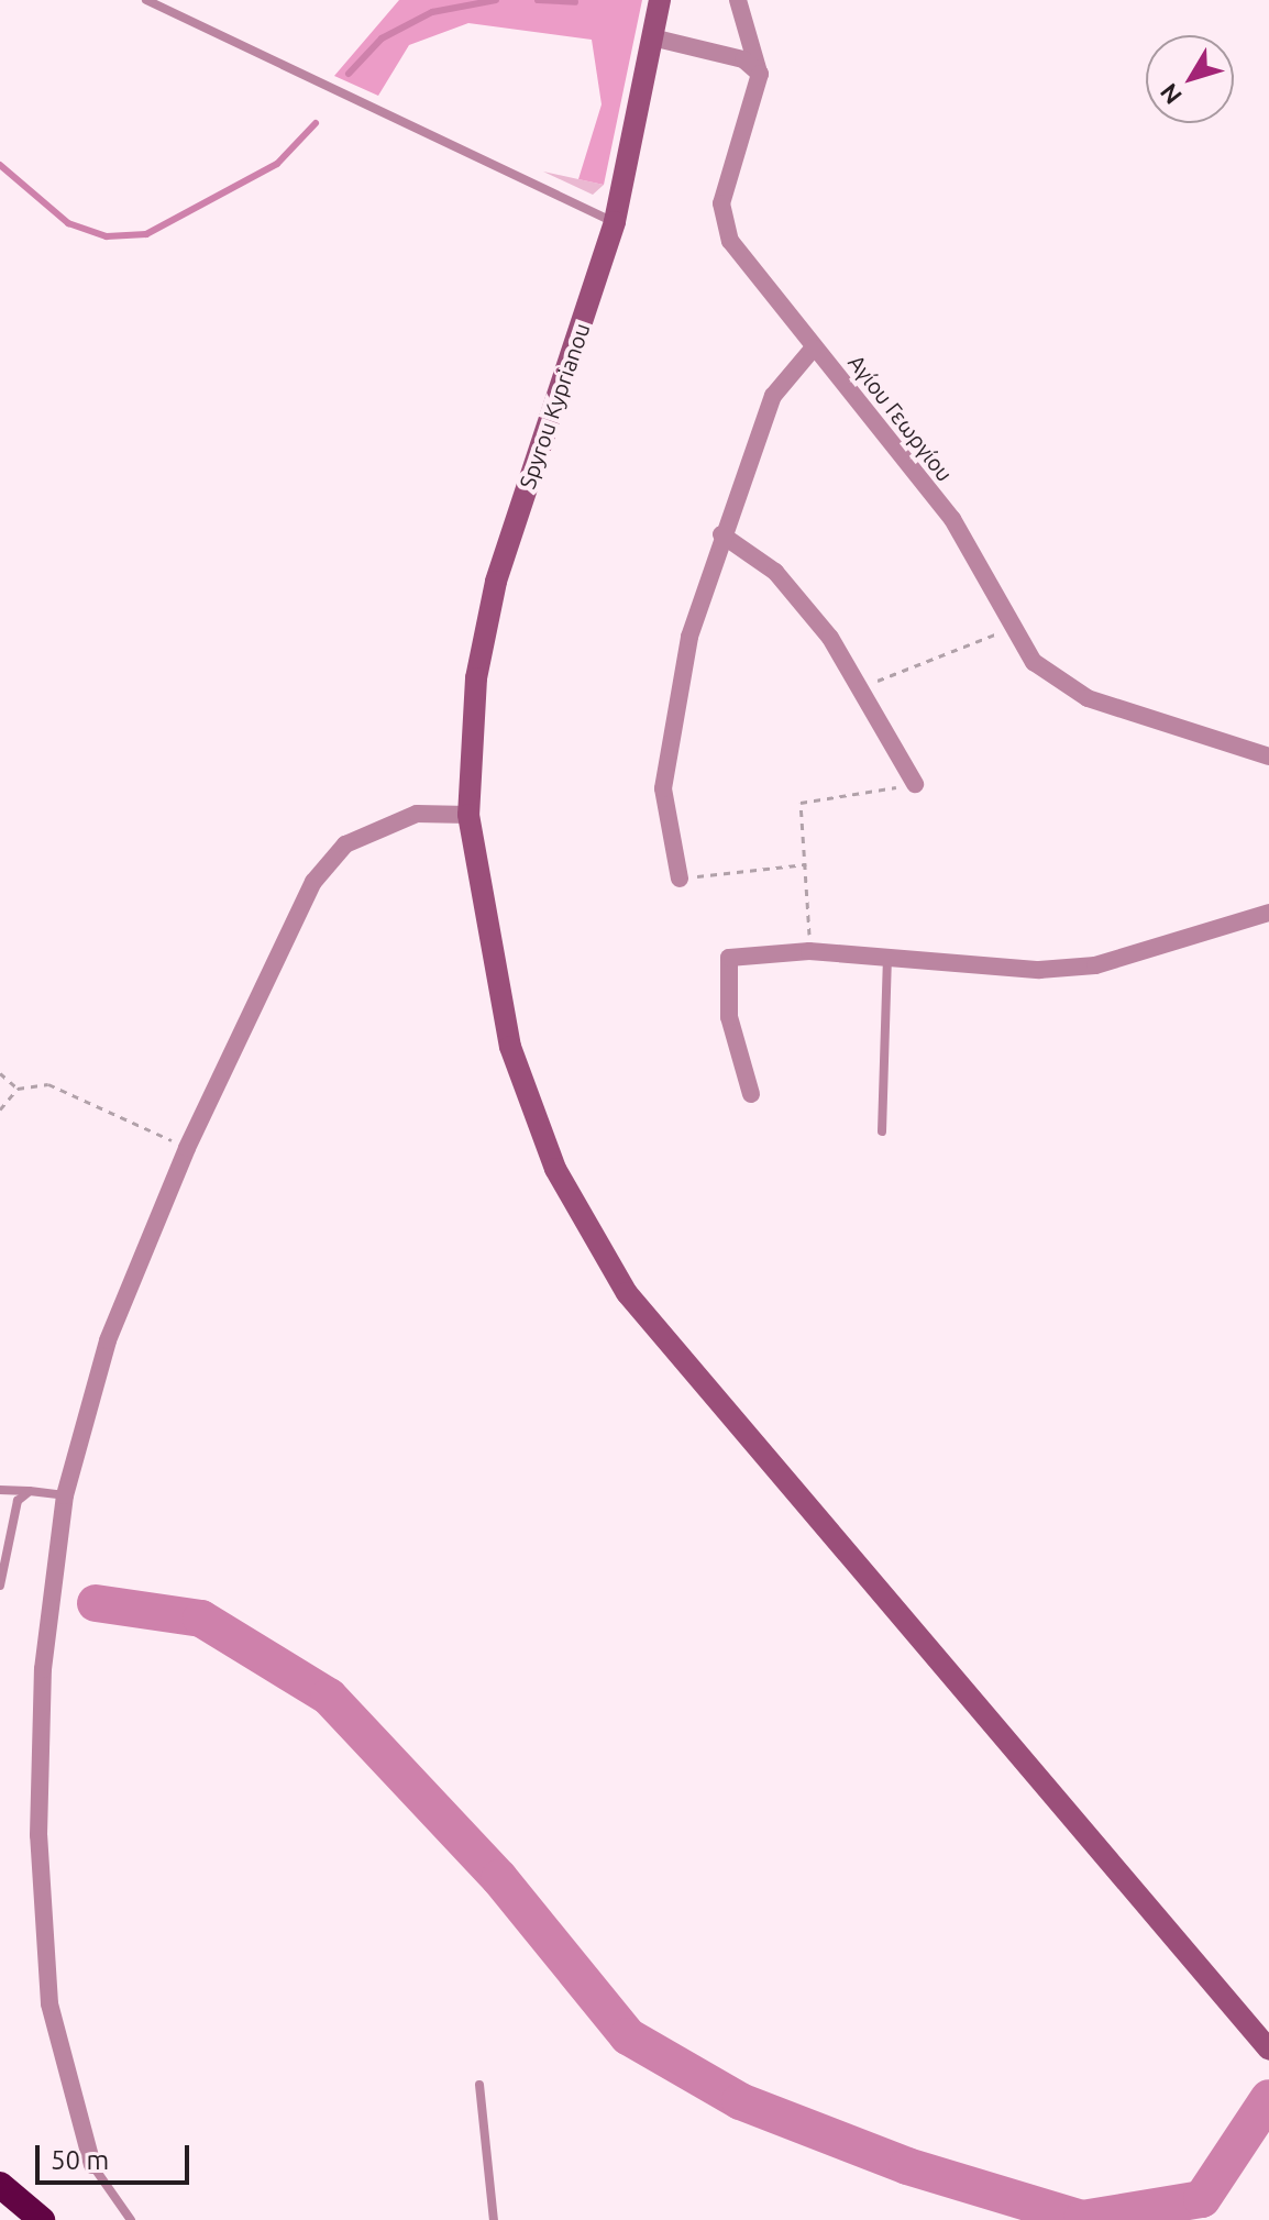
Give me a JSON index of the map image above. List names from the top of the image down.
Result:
{
  "streets": {
    "street": ["Spyrou Kyprianou", "Αγίου Γεωργίου"]
  },
  "scale_bar": "50 m",
  "north": "bottom left"
}
